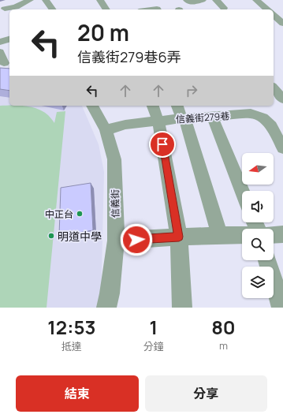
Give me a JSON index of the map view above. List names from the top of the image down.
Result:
{
  "streets": {
    "street": ["信義街279巷", "信義街"]
  },
  "crossings": [
    ["信義街279巷", "信義街"]
  ],
  "places": ["中正台", "明道中學"],
  "north": "left",
  "page": {
    "turn": ["20 m", "信義街279巷6弄"],
    "eta": [
      "12:53",
      "抵達",
      "1",
      "分鐘",
      "80",
      "m"
    ],
    "buttons": ["結束", "分享"]
  }
}
